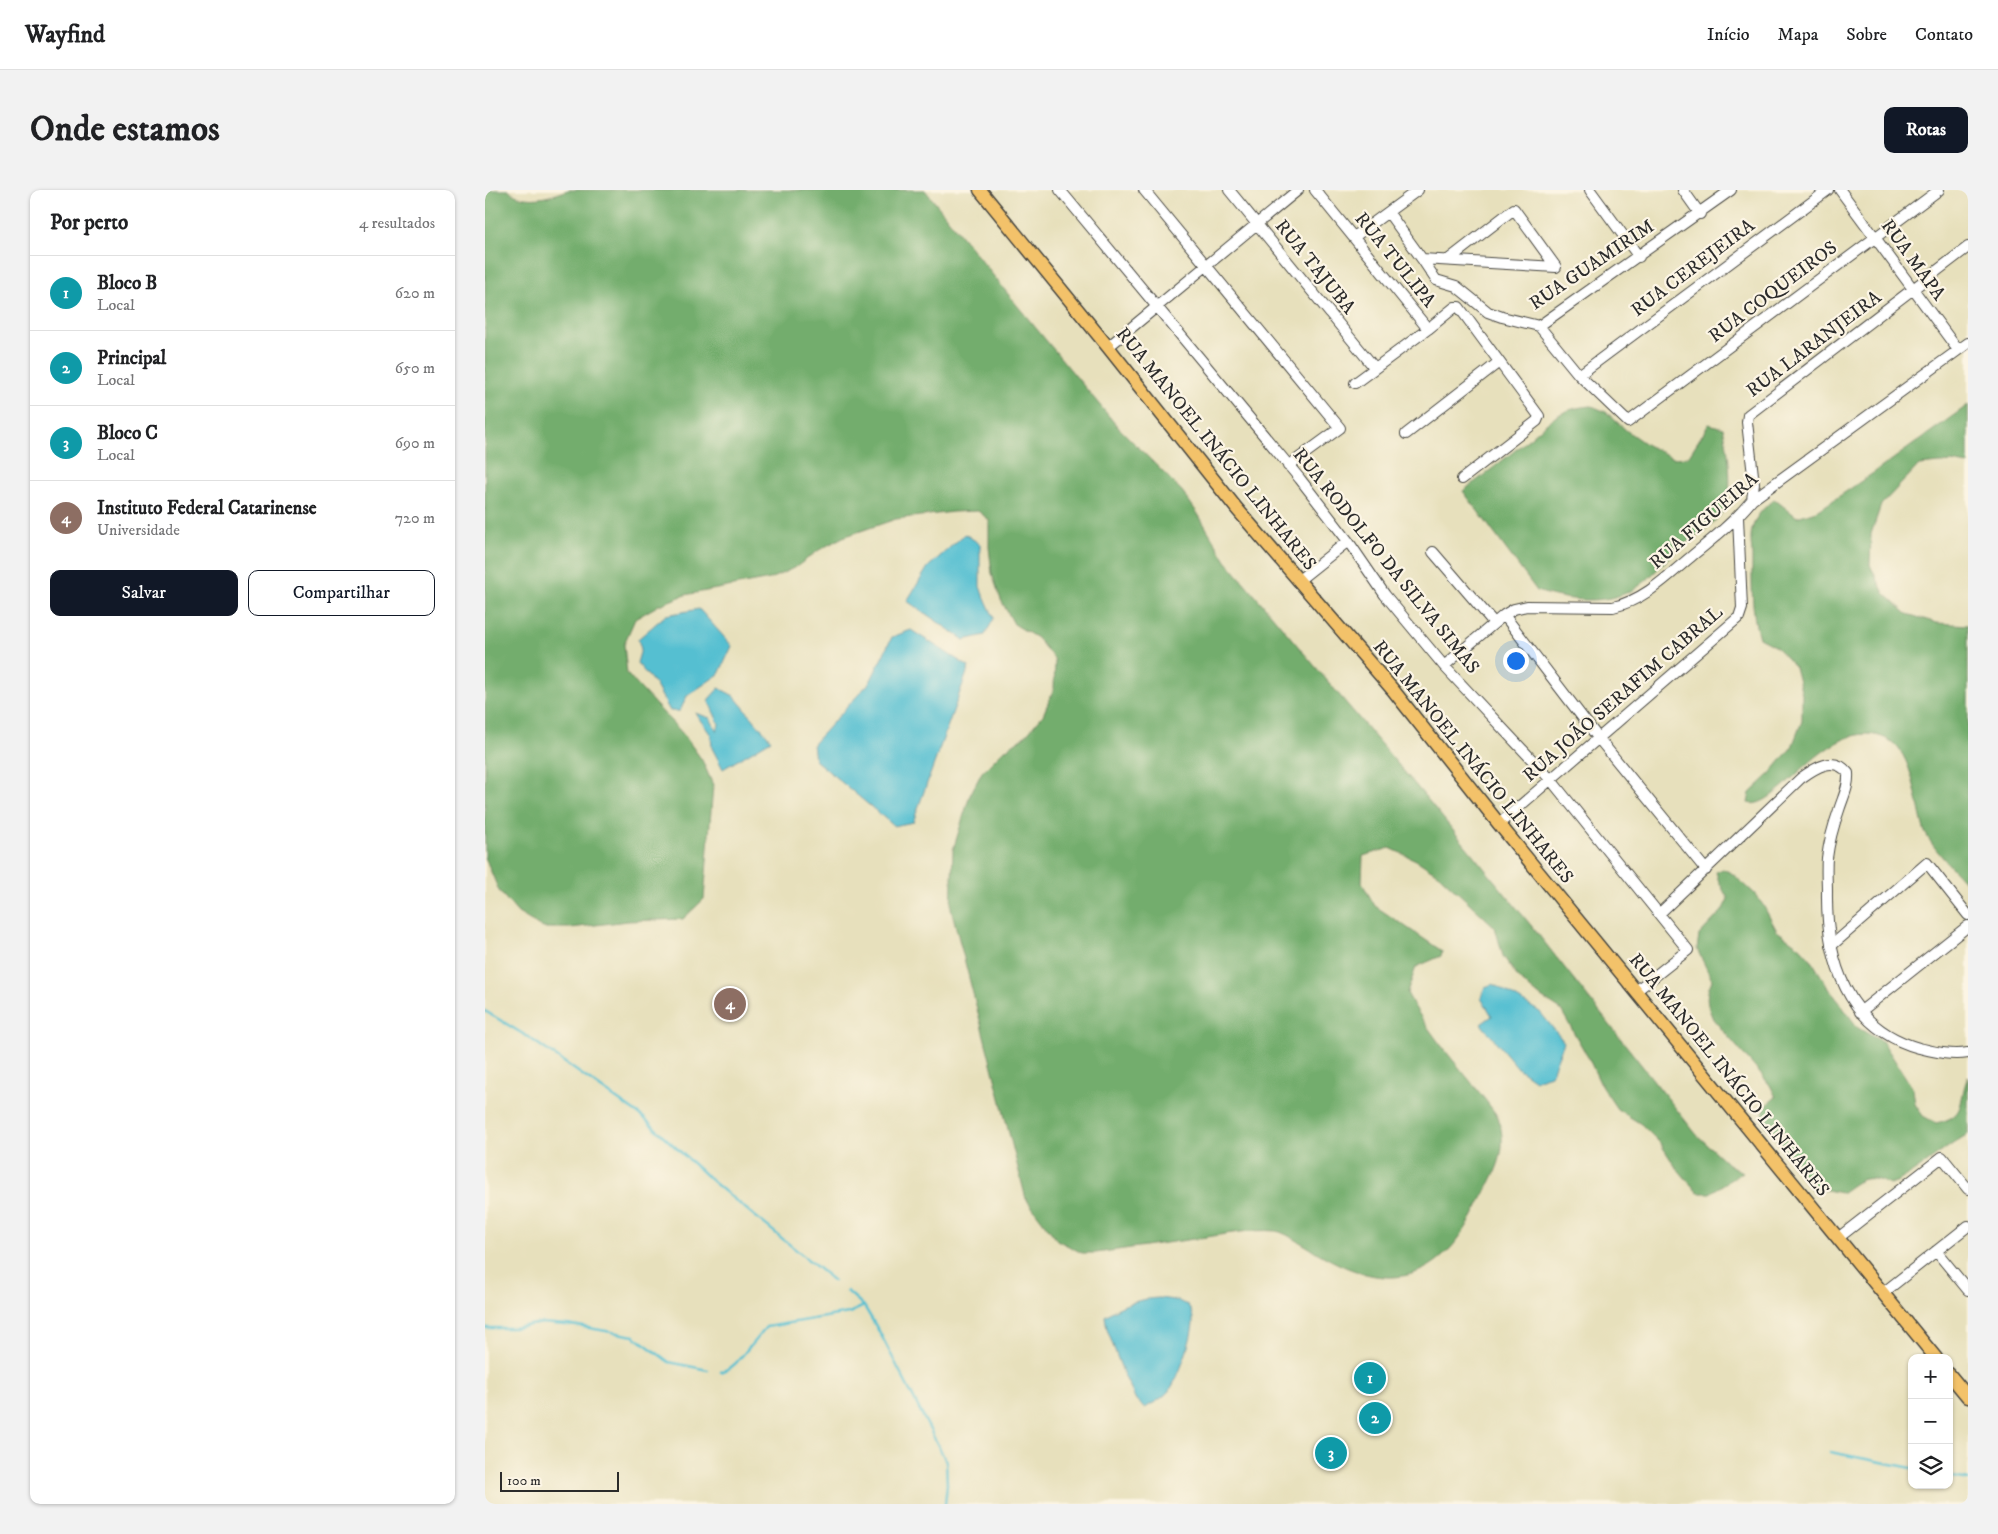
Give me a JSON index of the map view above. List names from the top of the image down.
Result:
{
  "streets": {
    "main road": ["RUA MANOEL INÁCIO LINHARES"],
    "street": [
      "RUA TULIPA",
      "RUA MAPA",
      "RUA GUAMIRIM",
      "RUA TAJUBA",
      "RUA CEREJEIRA",
      "RUA COQUEIROS",
      "RUA LARANJEIRA",
      "RUA FIGUEIRA",
      "RUA RODOLFO DA SILVA SIMAS",
      "RUA JOÃO SERAFIM CABRAL"
    ]
  },
  "crossings": [
    ["RUA MAPA", "RUA COQUEIROS"],
    ["RUA MAPA", "RUA LARANJEIRA"],
    ["RUA MAPA", "RUA FIGUEIRA"],
    ["RUA CEREJEIRA", "RUA COQUEIROS"],
    ["RUA LARANJEIRA", "RUA FIGUEIRA"],
    ["RUA MANOEL INÁCIO LINHARES", "RUA RODOLFO DA SILVA SIMAS"],
    ["RUA MANOEL INÁCIO LINHARES", "RUA JOÃO SERAFIM CABRAL"],
    ["RUA FIGUEIRA", "RUA RODOLFO DA SILVA SIMAS"],
    ["RUA FIGUEIRA", "RUA JOÃO SERAFIM CABRAL"],
    ["RUA RODOLFO DA SILVA SIMAS", "RUA JOÃO SERAFIM CABRAL"]
  ],
  "scale_bar": "100 m",
  "page": {
    "header": "Wayfind",
    "nav": [
      "Início",
      "Mapa",
      "Sobre",
      "Contato"
    ],
    "buttons": [
      "Rotas",
      ["Salvar", "Compartilhar"]
    ],
    "title": "Onde estamos",
    "heading": ["Por perto", "4 resultados"],
    "list": [
      {
        "mark": "1",
        "name": "Bloco B",
        "note": "Local",
        "value": "620 m"
      },
      {
        "mark": "2",
        "name": "Principal",
        "note": "Local",
        "value": "650 m"
      },
      {
        "mark": "3",
        "name": "Bloco C",
        "note": "Local",
        "value": "690 m"
      },
      {
        "mark": "4",
        "name": "Instituto Federal Catarinense",
        "note": "Universidade",
        "value": "720 m"
      }
    ],
    "pins": [
      "4",
      "1",
      "2",
      "3"
    ],
    "map_buttons": ["+", "−"],
    "scale": "100 m"
  }
}
